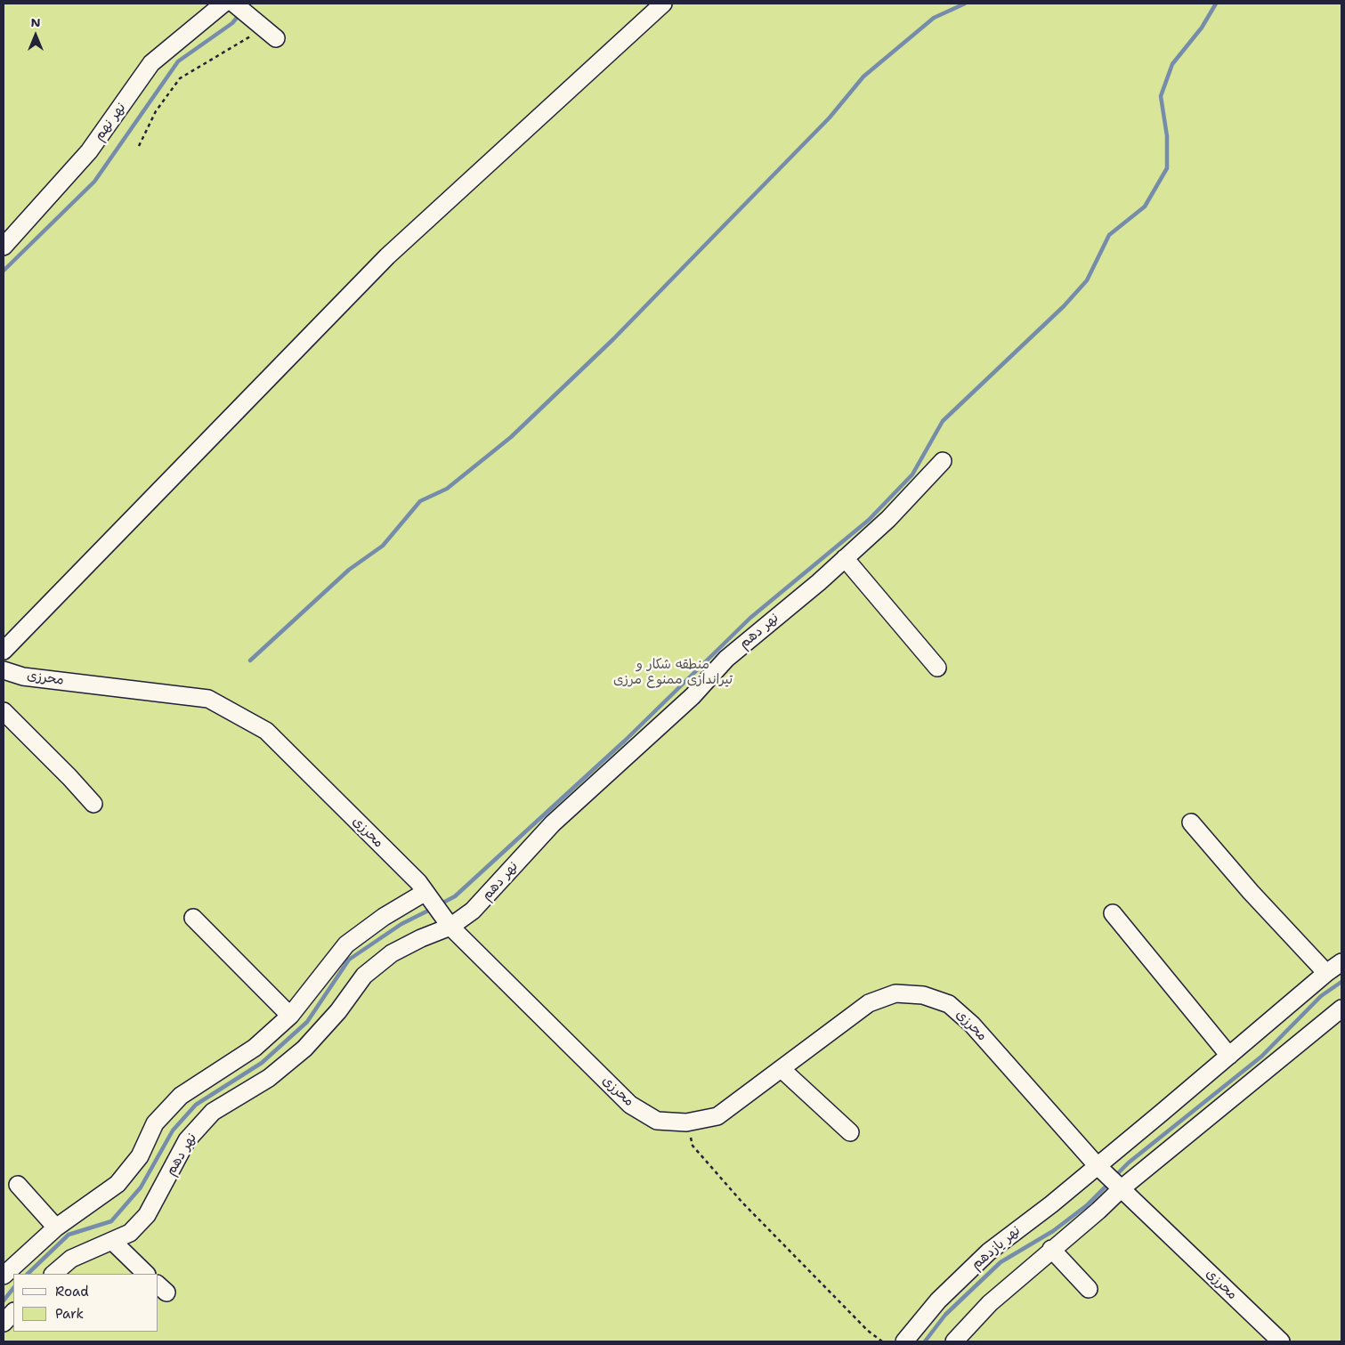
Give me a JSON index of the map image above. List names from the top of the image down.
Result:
{
  "streets": {
    "street": [
      "نهر نهم",
      "نهر دهم",
      "محرزی",
      "نهر یازدهم"
    ]
  },
  "crossings": [
    ["نهر دهم", "محرزی"],
    ["محرزی", "نهر یازدهم"]
  ],
  "parks": ["منطقه شکار و تیراندازی ممنوع مرزی"],
  "legend": ["Road", "Park"],
  "north": "top"
}
